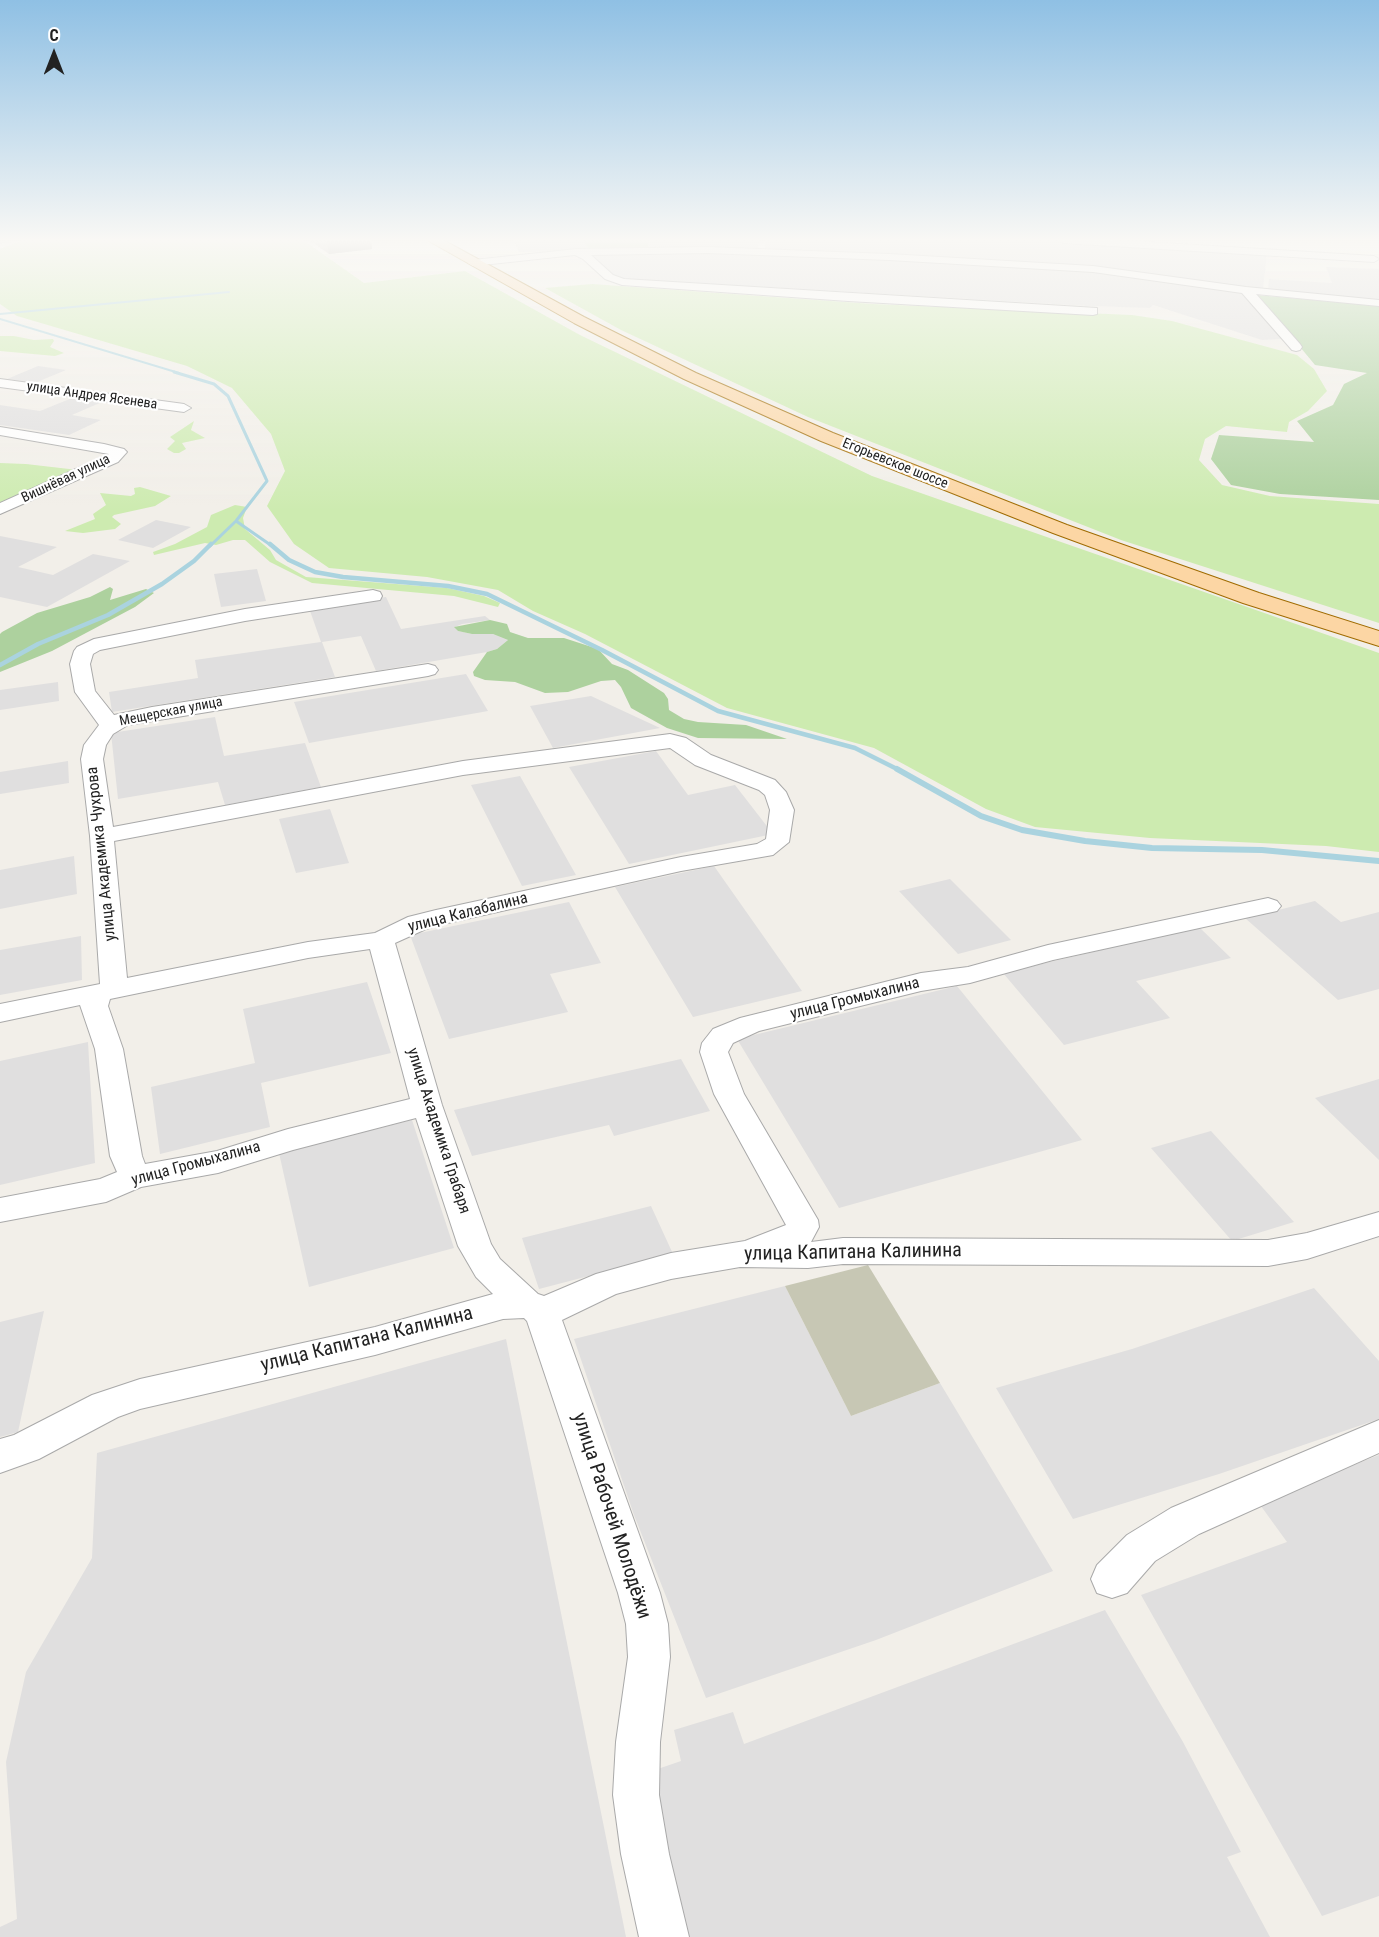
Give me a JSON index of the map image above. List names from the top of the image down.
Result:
{
  "streets": {
    "main road": ["Егорьевское шоссе"],
    "street": [
      "улица Андрея Ясенева",
      "Вишнёвая улица",
      "Мещерская улица",
      "улица Академика Чухрова",
      "улица Калабалина",
      "улица Громыхалина",
      "улица Академика Грабаря",
      "улица Капитана Калинина",
      "улица Рабочей Молодёжи"
    ]
  },
  "crossings": [
    ["Мещерская улица", "улица Академика Чухрова"],
    ["улица Академика Чухрова", "улица Калабалина"],
    ["улица Академика Чухрова", "улица Громыхалина"],
    ["улица Калабалина", "улица Академика Грабаря"],
    ["улица Громыхалина", "улица Академика Грабаря"],
    ["улица Громыхалина", "улица Капитана Калинина"],
    ["улица Академика Грабаря", "улица Капитана Калинина"],
    ["улица Академика Грабаря", "улица Рабочей Молодёжи"],
    ["улица Капитана Калинина", "улица Рабочей Молодёжи"]
  ],
  "north": "top"
}
